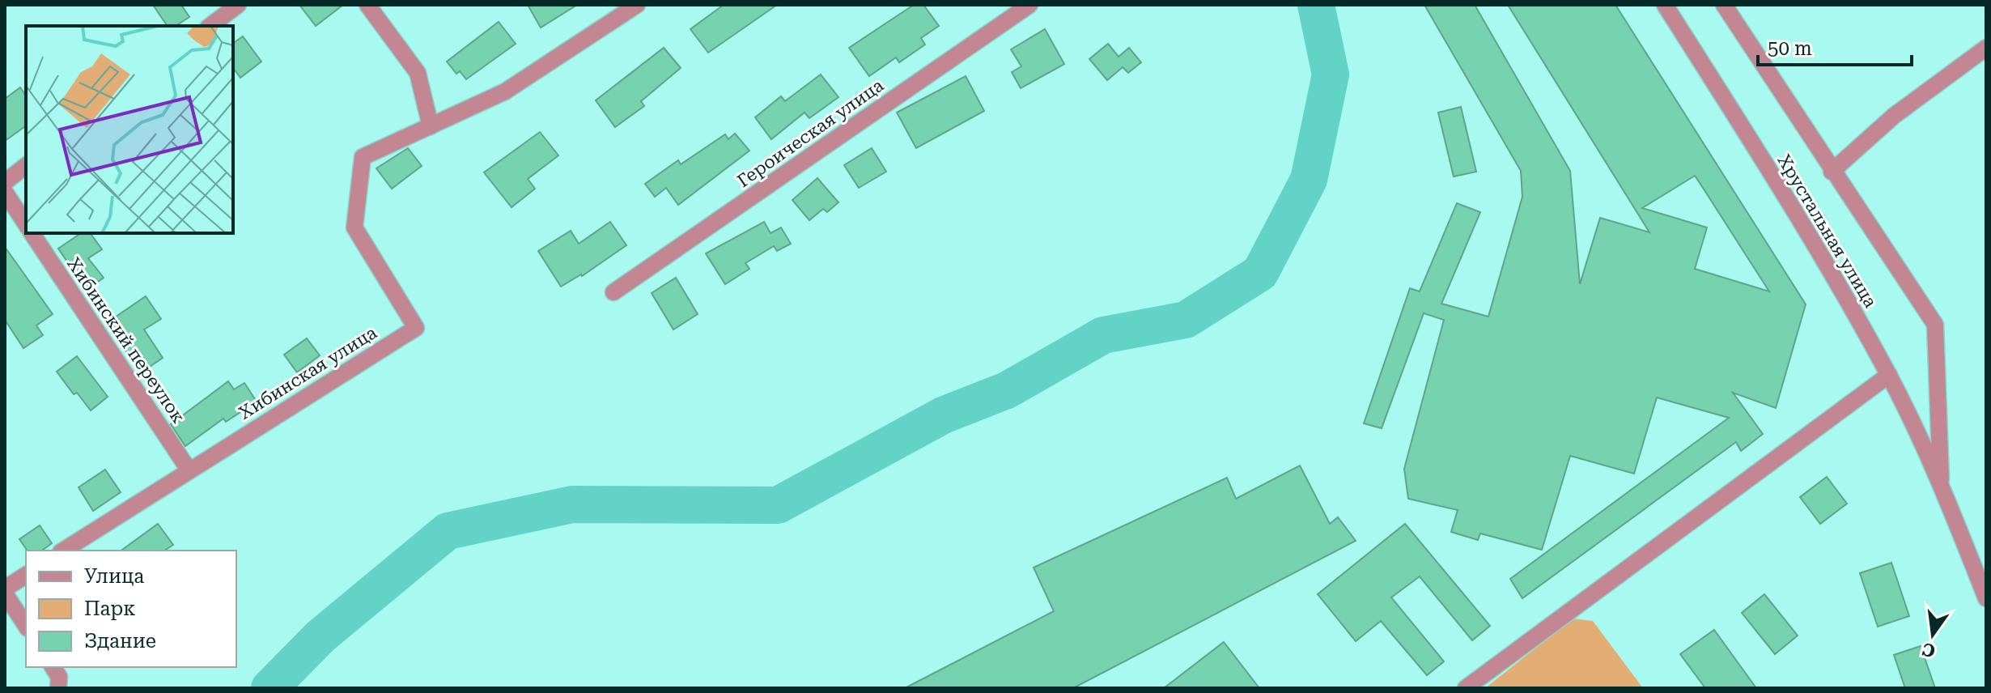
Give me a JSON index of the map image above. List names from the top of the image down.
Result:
{
  "streets": {
    "street": [
      "Героическая улица",
      "Хрустальная улица",
      "Хибинский переулок",
      "Хибинская улица"
    ]
  },
  "crossings": [
    ["Хибинский переулок", "Хибинская улица"]
  ],
  "legend": ["Улица", "Парк", "Здание"],
  "scale_bar": "50 m",
  "north": "bottom"
}
